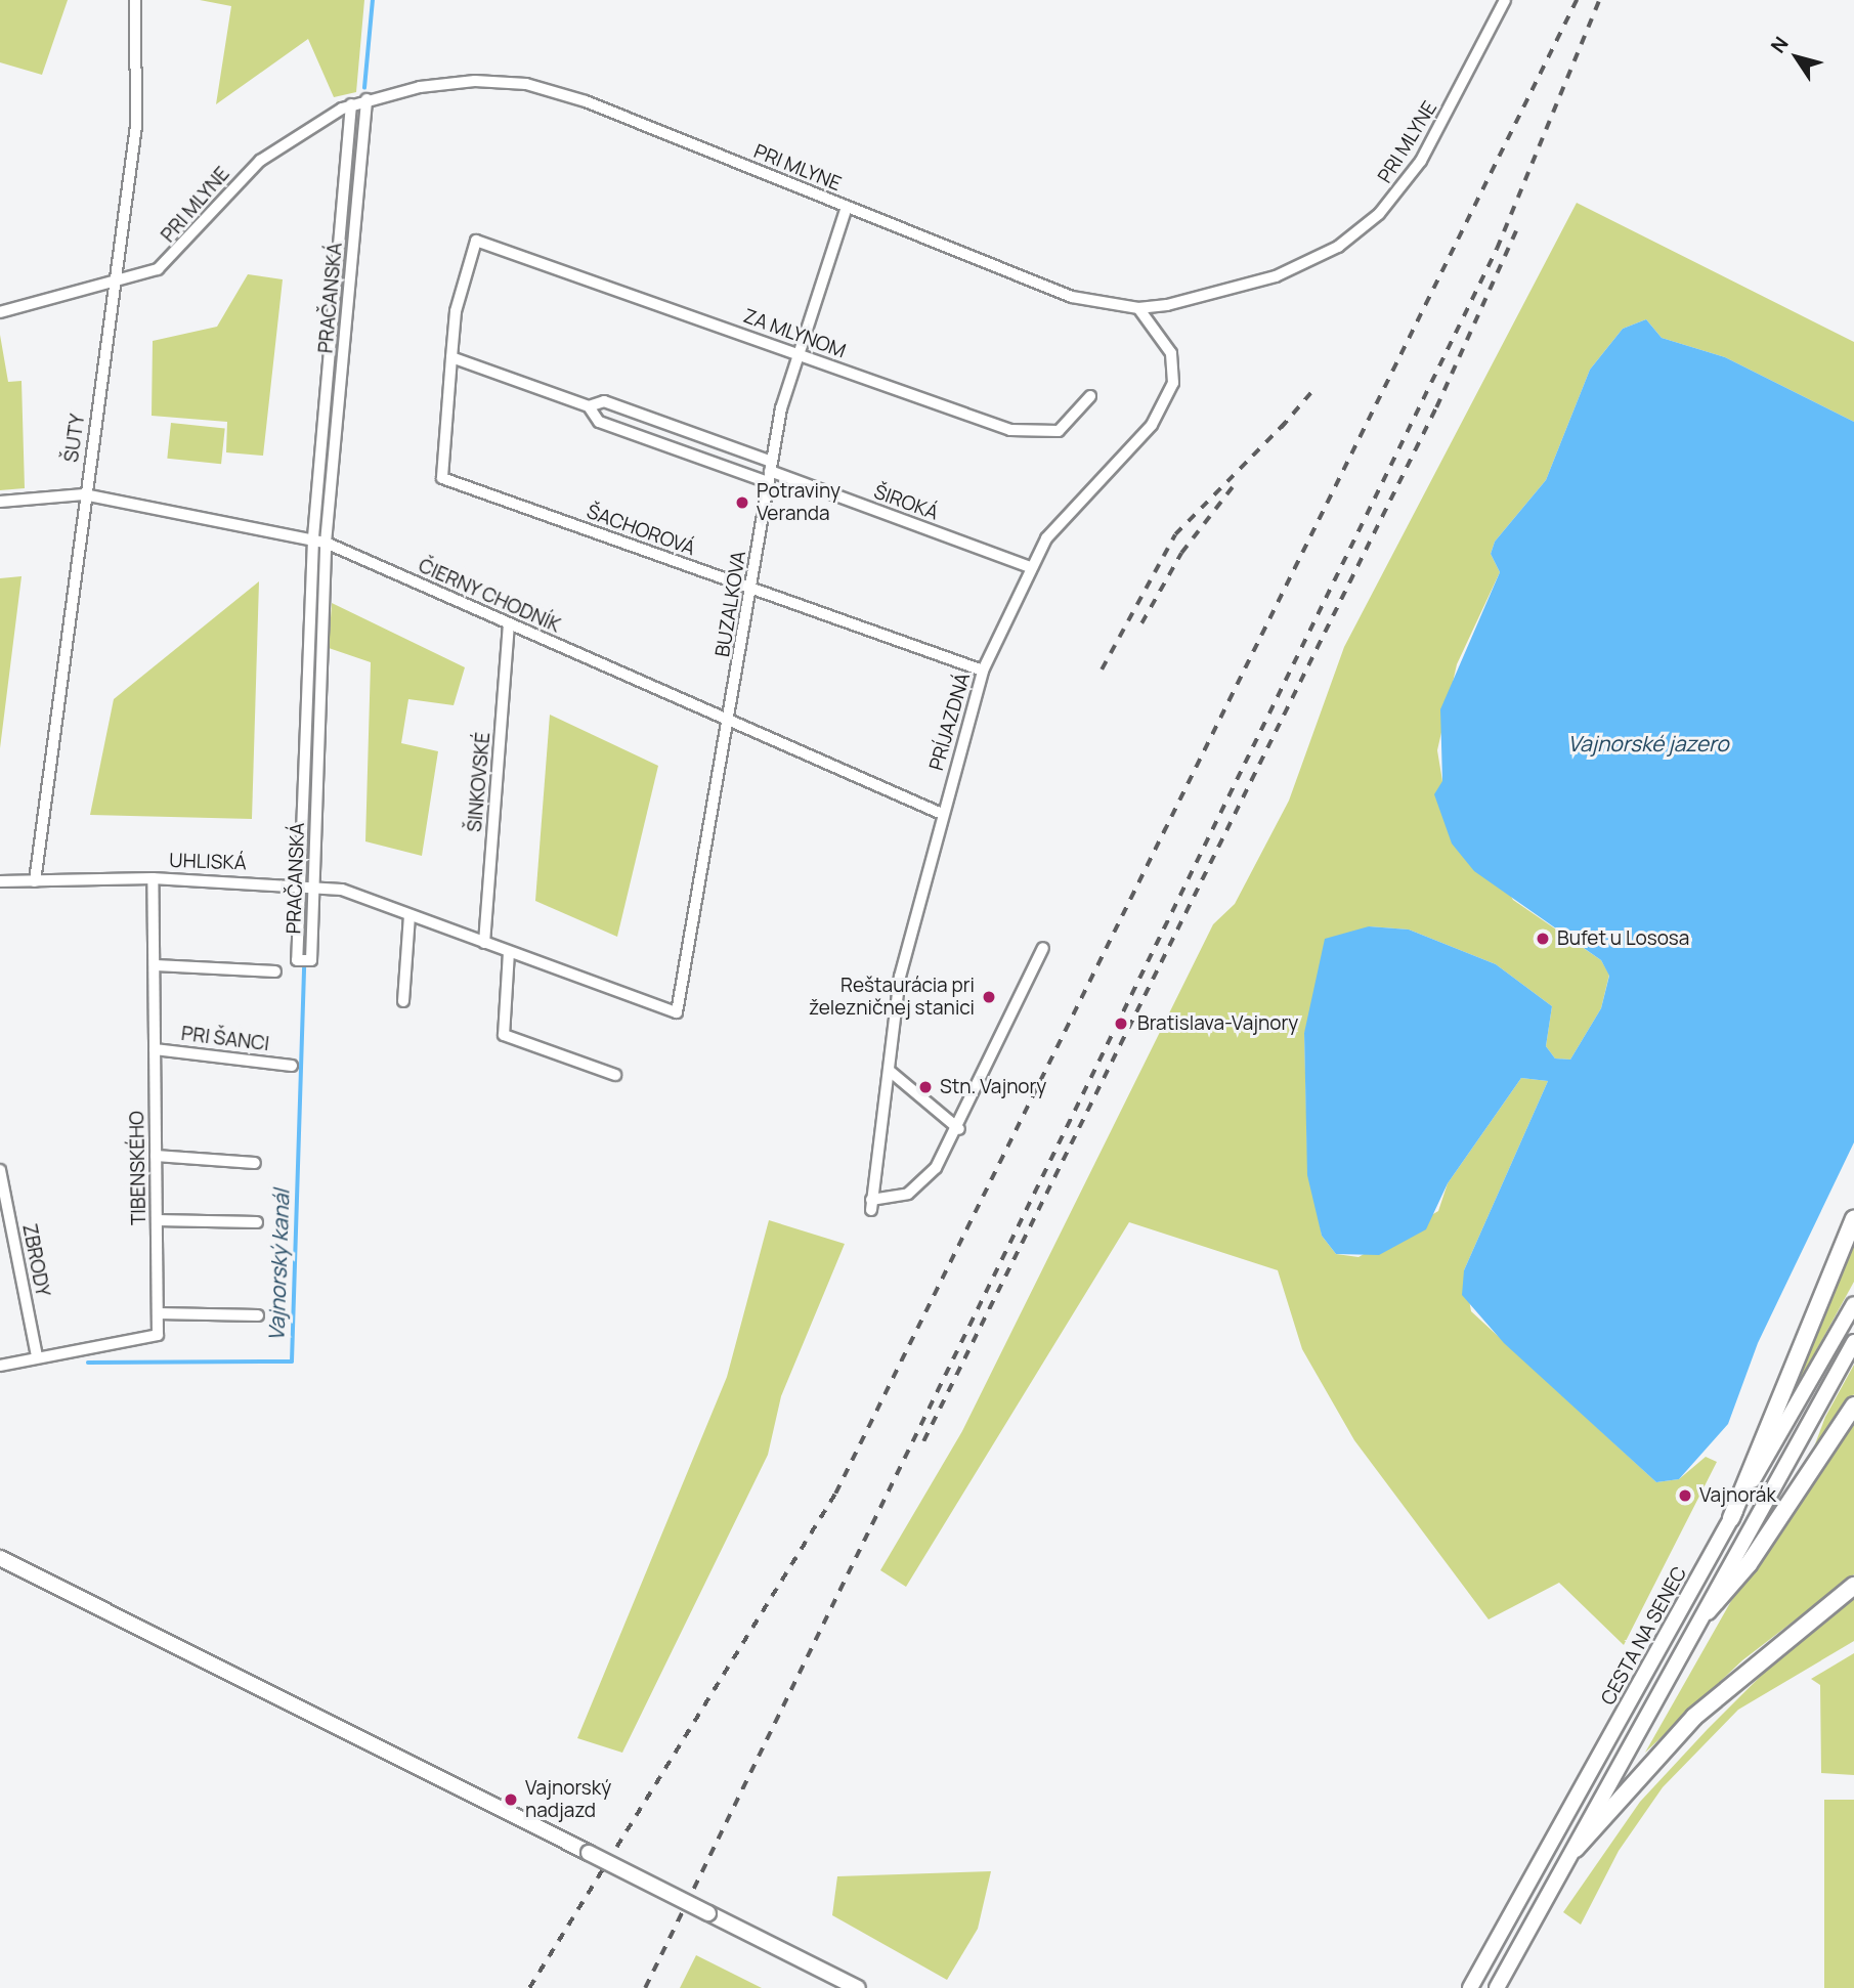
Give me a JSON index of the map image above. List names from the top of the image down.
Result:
{
  "streets": {
    "main road": ["CESTA NA SENEC"],
    "street": [
      "PRI MLYNE",
      "PRAČANSKÁ",
      "ZA MLYNOM",
      "ŠUTY",
      "ŠIROKÁ",
      "ŠACHOROVÁ",
      "ČIERNY CHODNÍK",
      "BUZALKOVA",
      "PRÍJAZDNÁ",
      "ŠINKOVSKÉ",
      "UHLISKÁ",
      "PRI ŠANCI",
      "TIBENSKÉHO",
      "ZBRODY"
    ]
  },
  "crossings": [
    ["PRI MLYNE", "PRAČANSKÁ"],
    ["PRI MLYNE", "ŠUTY"],
    ["PRI MLYNE", "BUZALKOVA"],
    ["PRI MLYNE", "PRÍJAZDNÁ"],
    ["PRAČANSKÁ", "ČIERNY CHODNÍK"],
    ["PRAČANSKÁ", "UHLISKÁ"],
    ["ZA MLYNOM", "ŠIROKÁ"],
    ["ZA MLYNOM", "ŠACHOROVÁ"],
    ["ZA MLYNOM", "BUZALKOVA"],
    ["ŠUTY", "ČIERNY CHODNÍK"],
    ["ŠUTY", "UHLISKÁ"],
    ["ŠIROKÁ", "ŠACHOROVÁ"],
    ["ŠIROKÁ", "BUZALKOVA"],
    ["ŠIROKÁ", "PRÍJAZDNÁ"],
    ["ŠACHOROVÁ", "BUZALKOVA"],
    ["ŠACHOROVÁ", "PRÍJAZDNÁ"],
    ["ČIERNY CHODNÍK", "BUZALKOVA"],
    ["ČIERNY CHODNÍK", "PRÍJAZDNÁ"],
    ["ČIERNY CHODNÍK", "ŠINKOVSKÉ"],
    ["BUZALKOVA", "UHLISKÁ"],
    ["ŠINKOVSKÉ", "UHLISKÁ"],
    ["UHLISKÁ", "TIBENSKÉHO"],
    ["PRI ŠANCI", "TIBENSKÉHO"]
  ],
  "water": ["Vajnorské jazero", "Vajnorský kanál"],
  "places": [
    "Potraviny Veranda",
    "Bufet u Lososa",
    "Reštaurácia pri železničnej stanici",
    "Bratislava-Vajnory",
    "Stn. Vajnory",
    "Vajnorák",
    "Vajnorský nadjazd"
  ],
  "north": "top left"
}
